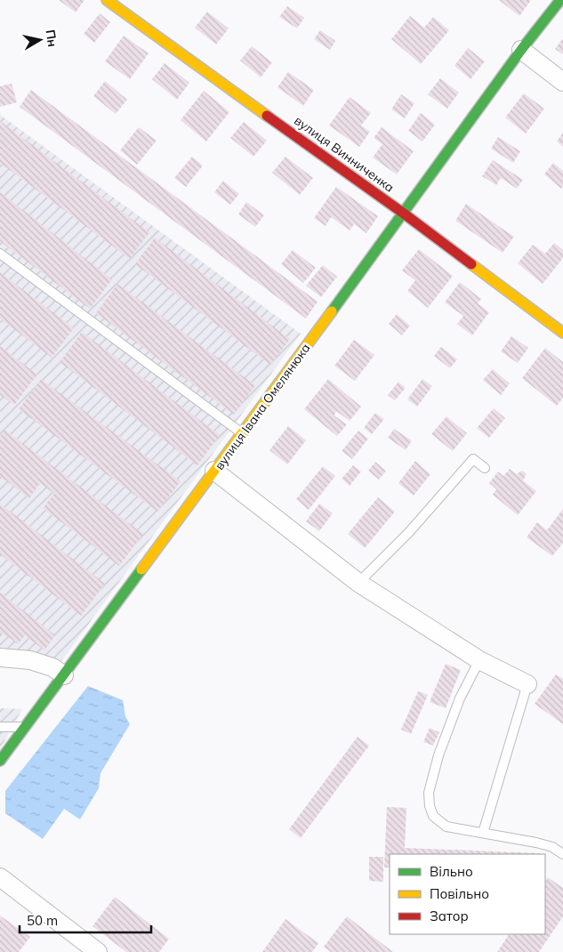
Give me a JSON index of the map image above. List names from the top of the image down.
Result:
{
  "streets": {
    "street": ["вулиця Винниченка", "вулиця Івана Омелянюка"]
  },
  "crossings": [
    ["вулиця Винниченка", "вулиця Івана Омелянюка"]
  ],
  "legend": ["Вільно", "Повільно", "Затор"],
  "scale_bar": "50 m",
  "north": "right"
}
